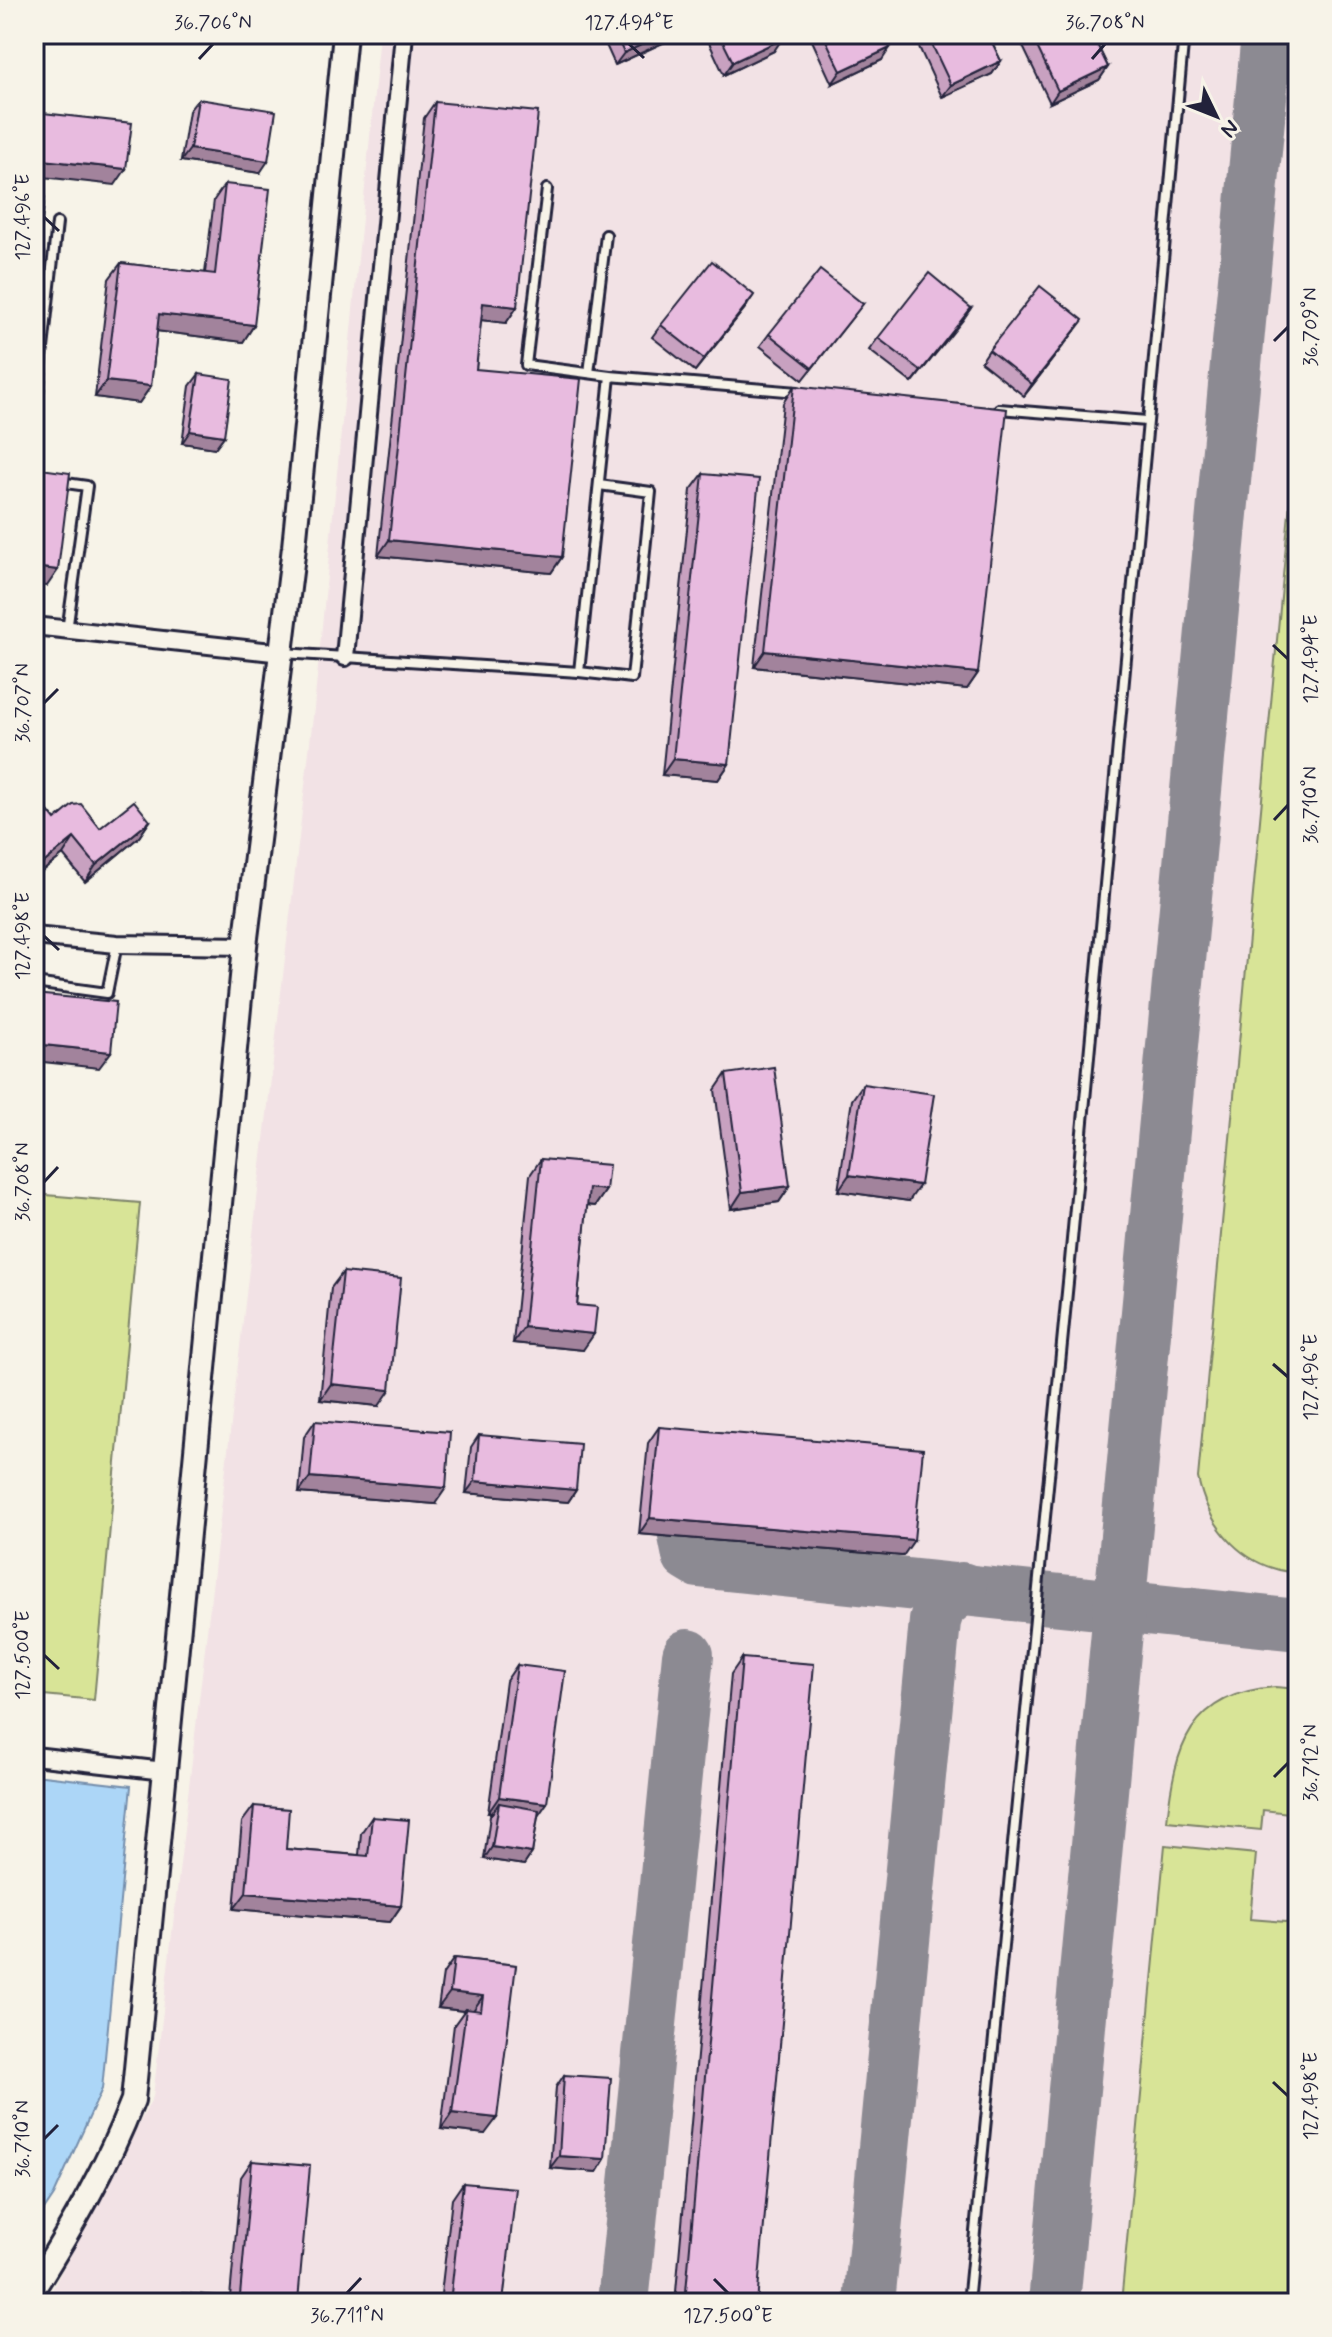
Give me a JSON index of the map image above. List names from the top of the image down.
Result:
{
  "north": "bottom right",
  "coordinates": [
    "36.706°N",
    "127.494°E",
    "36.708°N",
    "127.496°E",
    "36.709°N",
    "36.707°N",
    "36.710°N",
    "127.498°E",
    "127.500°E",
    "36.712°N",
    "36.711°N"
  ]
}
